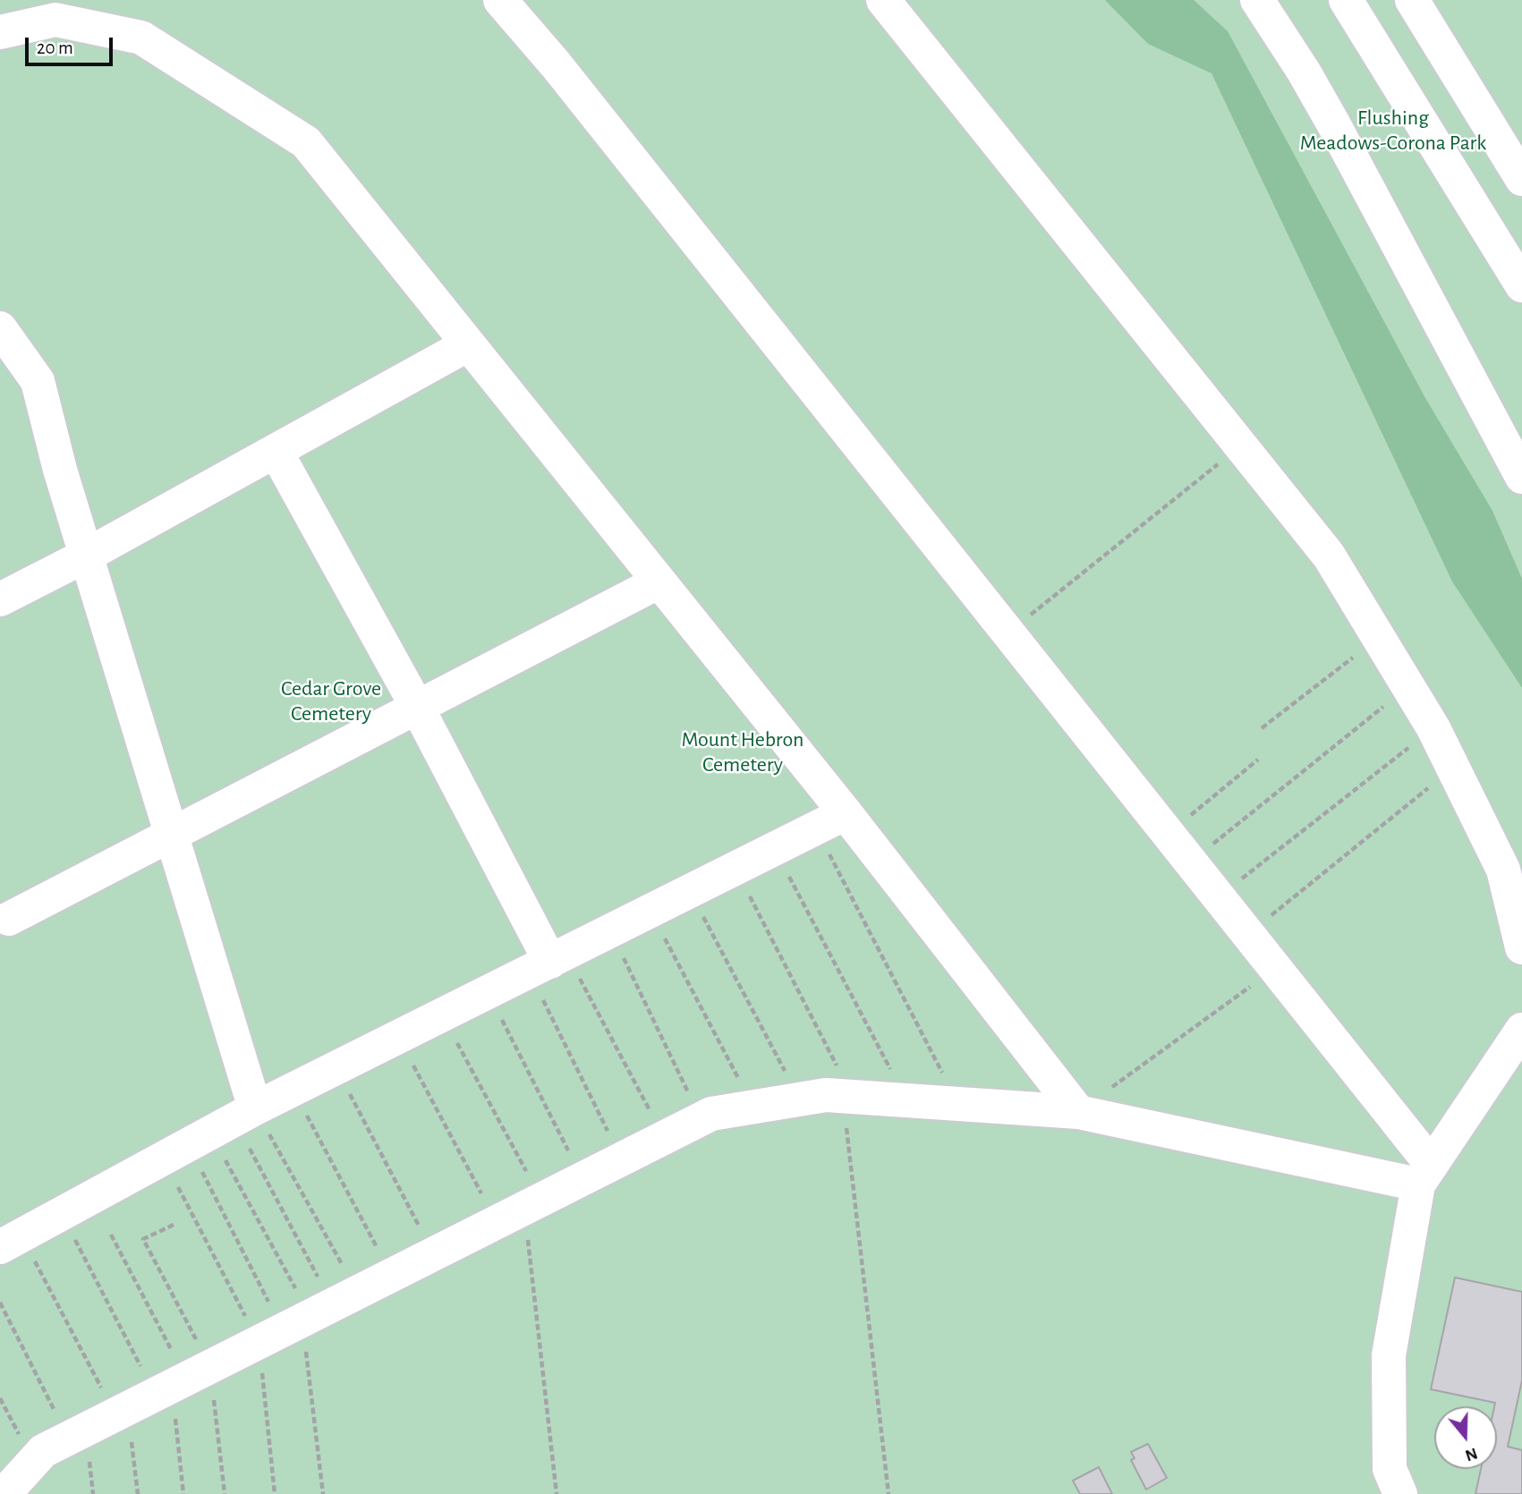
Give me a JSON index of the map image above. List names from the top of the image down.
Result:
{
  "parks": ["Flushing Meadows-Corona Park", "Cedar Grove Cemetery", "Mount Hebron Cemetery"],
  "scale_bar": "20 m",
  "north": "bottom"
}
